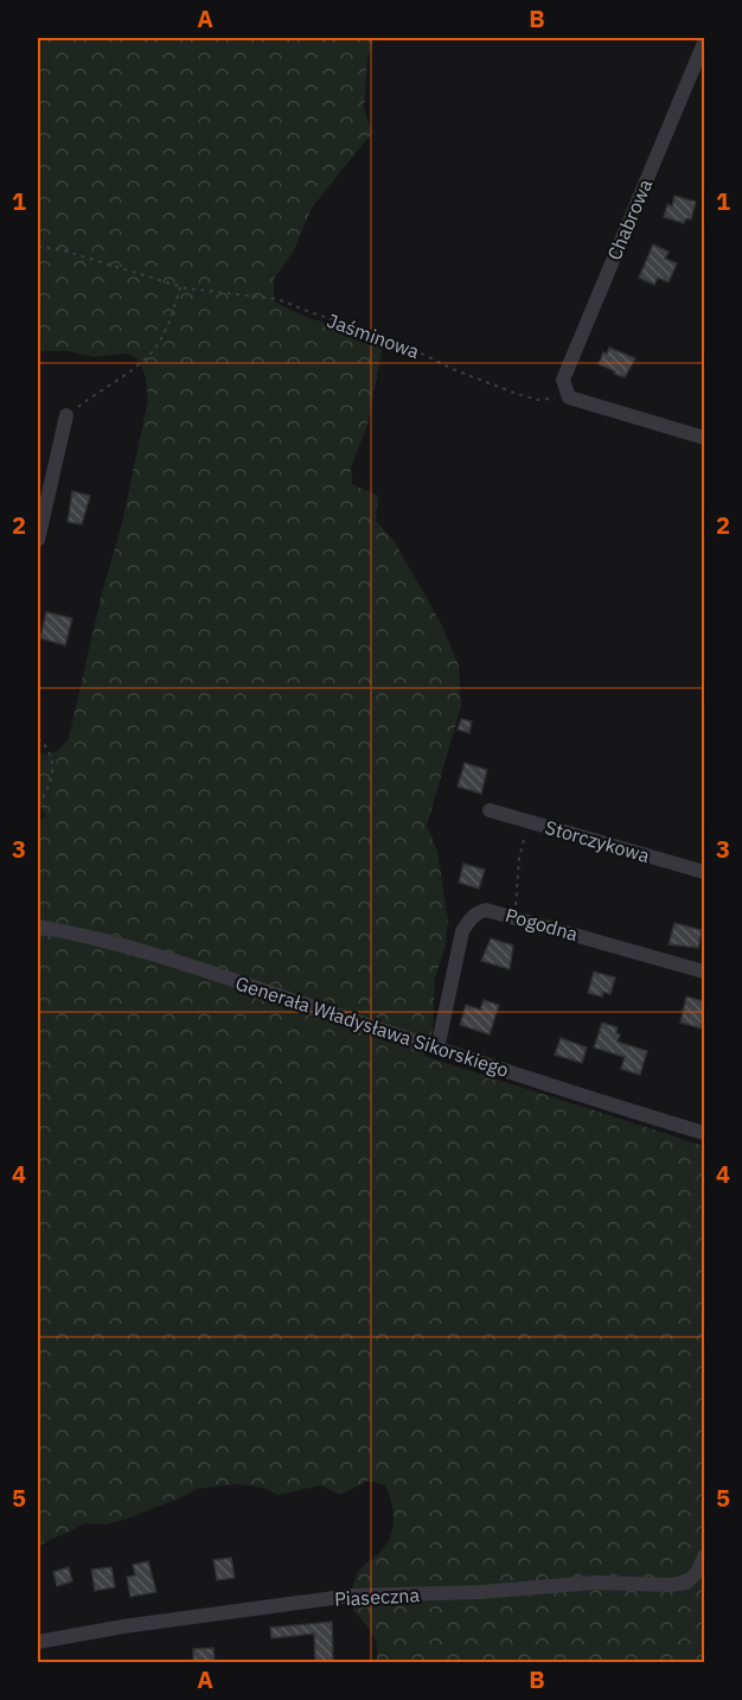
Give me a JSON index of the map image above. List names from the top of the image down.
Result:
{
  "streets": {
    "street": [
      "Chabrowa",
      "Storczykowa",
      "Pogodna",
      "Generała Władysława Sikorskiego",
      "Piaseczna"
    ],
    "path": ["Jaśminowa"]
  },
  "crossings": [
    ["Chabrowa", "Jaśminowa"],
    ["Pogodna", "Generała Władysława Sikorskiego"]
  ],
  "grid": {
    "columns": ["A", "B"],
    "rows": [
      "1",
      "2",
      "3",
      "4",
      "5"
    ]
  }
}
